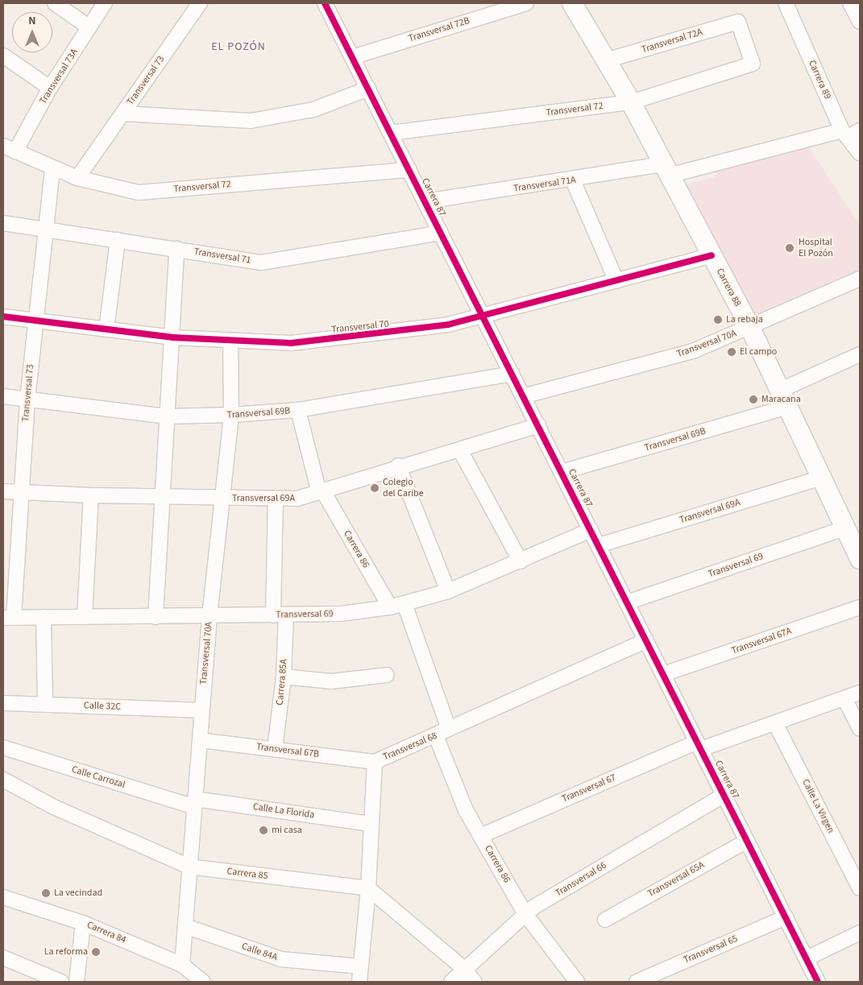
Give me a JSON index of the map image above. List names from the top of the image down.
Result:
{
  "streets": {
    "street": [
      "Transversal 72B",
      "Transversal 72A",
      "Transversal 73A",
      "Carrera 89",
      "Transversal 73",
      "Transversal 72",
      "Transversal 71A",
      "Carrera 87",
      "Transversal 71",
      "Carrera 88",
      "Transversal 70",
      "Transversal 70A",
      "Transversal 69B",
      "Transversal 69A",
      "Carrera 86",
      "Transversal 69",
      "Transversal 67A",
      "Carrera 85A",
      "Calle 32C",
      "Transversal 68",
      "Transversal 67B",
      "Calle Carrozal",
      "Transversal 67",
      "Calle La Virgen",
      "Calle La Florida",
      "Carrera 85",
      "Transversal 66",
      "Transversal 65A",
      "Carrera 84",
      "Transversal 65",
      "Calle 84A"
    ]
  },
  "crossings": [
    ["Transversal 72B", "Carrera 87"],
    ["Transversal 72A", "Transversal 72"],
    ["Transversal 72A", "Carrera 88"],
    ["Transversal 73A", "Transversal 72"],
    ["Carrera 89", "Transversal 71A"],
    ["Transversal 73", "Transversal 72"],
    ["Transversal 73", "Transversal 71"],
    ["Transversal 73", "Transversal 70"],
    ["Transversal 73", "Transversal 69B"],
    ["Transversal 73", "Transversal 69A"],
    ["Transversal 73", "Transversal 69"],
    ["Transversal 72", "Carrera 87"],
    ["Transversal 72", "Carrera 88"],
    ["Transversal 71A", "Carrera 87"],
    ["Transversal 71A", "Carrera 88"],
    ["Carrera 87", "Transversal 71"],
    ["Carrera 87", "Transversal 70"],
    ["Carrera 87", "Transversal 70A"],
    ["Carrera 87", "Transversal 69B"],
    ["Carrera 87", "Transversal 69A"],
    ["Carrera 87", "Transversal 69"],
    ["Carrera 87", "Transversal 67A"],
    ["Carrera 87", "Transversal 68"],
    ["Carrera 87", "Transversal 67"],
    ["Carrera 87", "Transversal 66"],
    ["Carrera 87", "Transversal 65A"],
    ["Carrera 87", "Transversal 65"],
    ["Carrera 88", "Transversal 70"],
    ["Carrera 88", "Transversal 70A"],
    ["Carrera 88", "Transversal 69B"],
    ["Carrera 88", "Transversal 69A"],
    ["Carrera 88", "Transversal 69"],
    ["Transversal 70", "Transversal 70A"],
    ["Transversal 70A", "Transversal 69B"],
    ["Transversal 70A", "Transversal 69A"],
    ["Transversal 70A", "Transversal 69"],
    ["Transversal 70A", "Calle 32C"],
    ["Transversal 70A", "Transversal 67B"],
    ["Transversal 70A", "Calle Carrozal"],
    ["Transversal 70A", "Calle La Florida"],
    ["Transversal 70A", "Carrera 85"],
    ["Transversal 70A", "Carrera 84"],
    ["Transversal 70A", "Calle 84A"],
    ["Transversal 69B", "Carrera 86"],
    ["Transversal 69A", "Carrera 86"],
    ["Transversal 69A", "Carrera 85A"],
    ["Carrera 86", "Transversal 69"],
    ["Carrera 86", "Transversal 68"],
    ["Carrera 86", "Transversal 67"],
    ["Carrera 86", "Transversal 66"],
    ["Transversal 69", "Carrera 85A"],
    ["Carrera 85A", "Transversal 67B"],
    ["Transversal 68", "Transversal 67B"],
    ["Transversal 68", "Calle La Florida"],
    ["Transversal 68", "Carrera 85"],
    ["Transversal 68", "Calle 84A"],
    ["Calle Carrozal", "Calle La Florida"],
    ["Transversal 67", "Calle La Virgen"]
  ],
  "districts": ["EL POZÓN"],
  "places": [
    "Hospital El Pozón",
    "La rebaja",
    "El campo",
    "Maracana",
    "Colegio del Caribe",
    "mi casa",
    "La vecindad",
    "La reforma"
  ],
  "north": "top"
}
